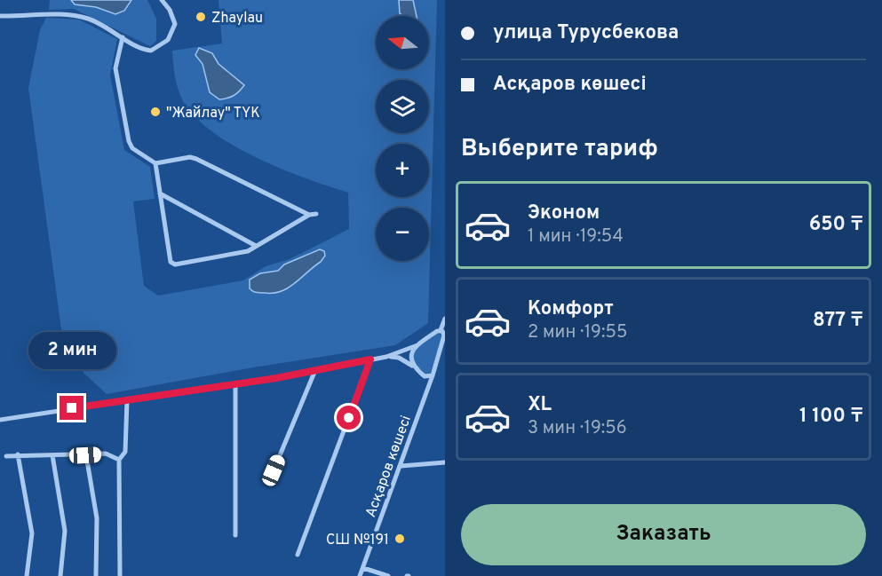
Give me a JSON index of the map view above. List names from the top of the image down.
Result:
{
  "streets": {
    "street": ["Асқаров көшесі"]
  },
  "places": ["Zhaylau", "\"Жайлау\" ТҮК", "СШ №191"],
  "north": "left",
  "page": {
    "banner": ["улица Турусбекова", "Асқаров көшесі"],
    "map_buttons": ["+", "−"],
    "heading": "Выберите тариф",
    "list": [
      {
        "name": "Эконом",
        "note": "1 мин · 19:54",
        "value": "650 ₸"
      },
      {
        "name": "Комфорт",
        "note": "2 мин · 19:55",
        "value": "877 ₸"
      },
      {
        "name": "XL",
        "note": "3 мин · 19:56",
        "value": "1 100 ₸"
      }
    ],
    "bubble": "2 мин",
    "buttons": "Заказать"
  }
}
